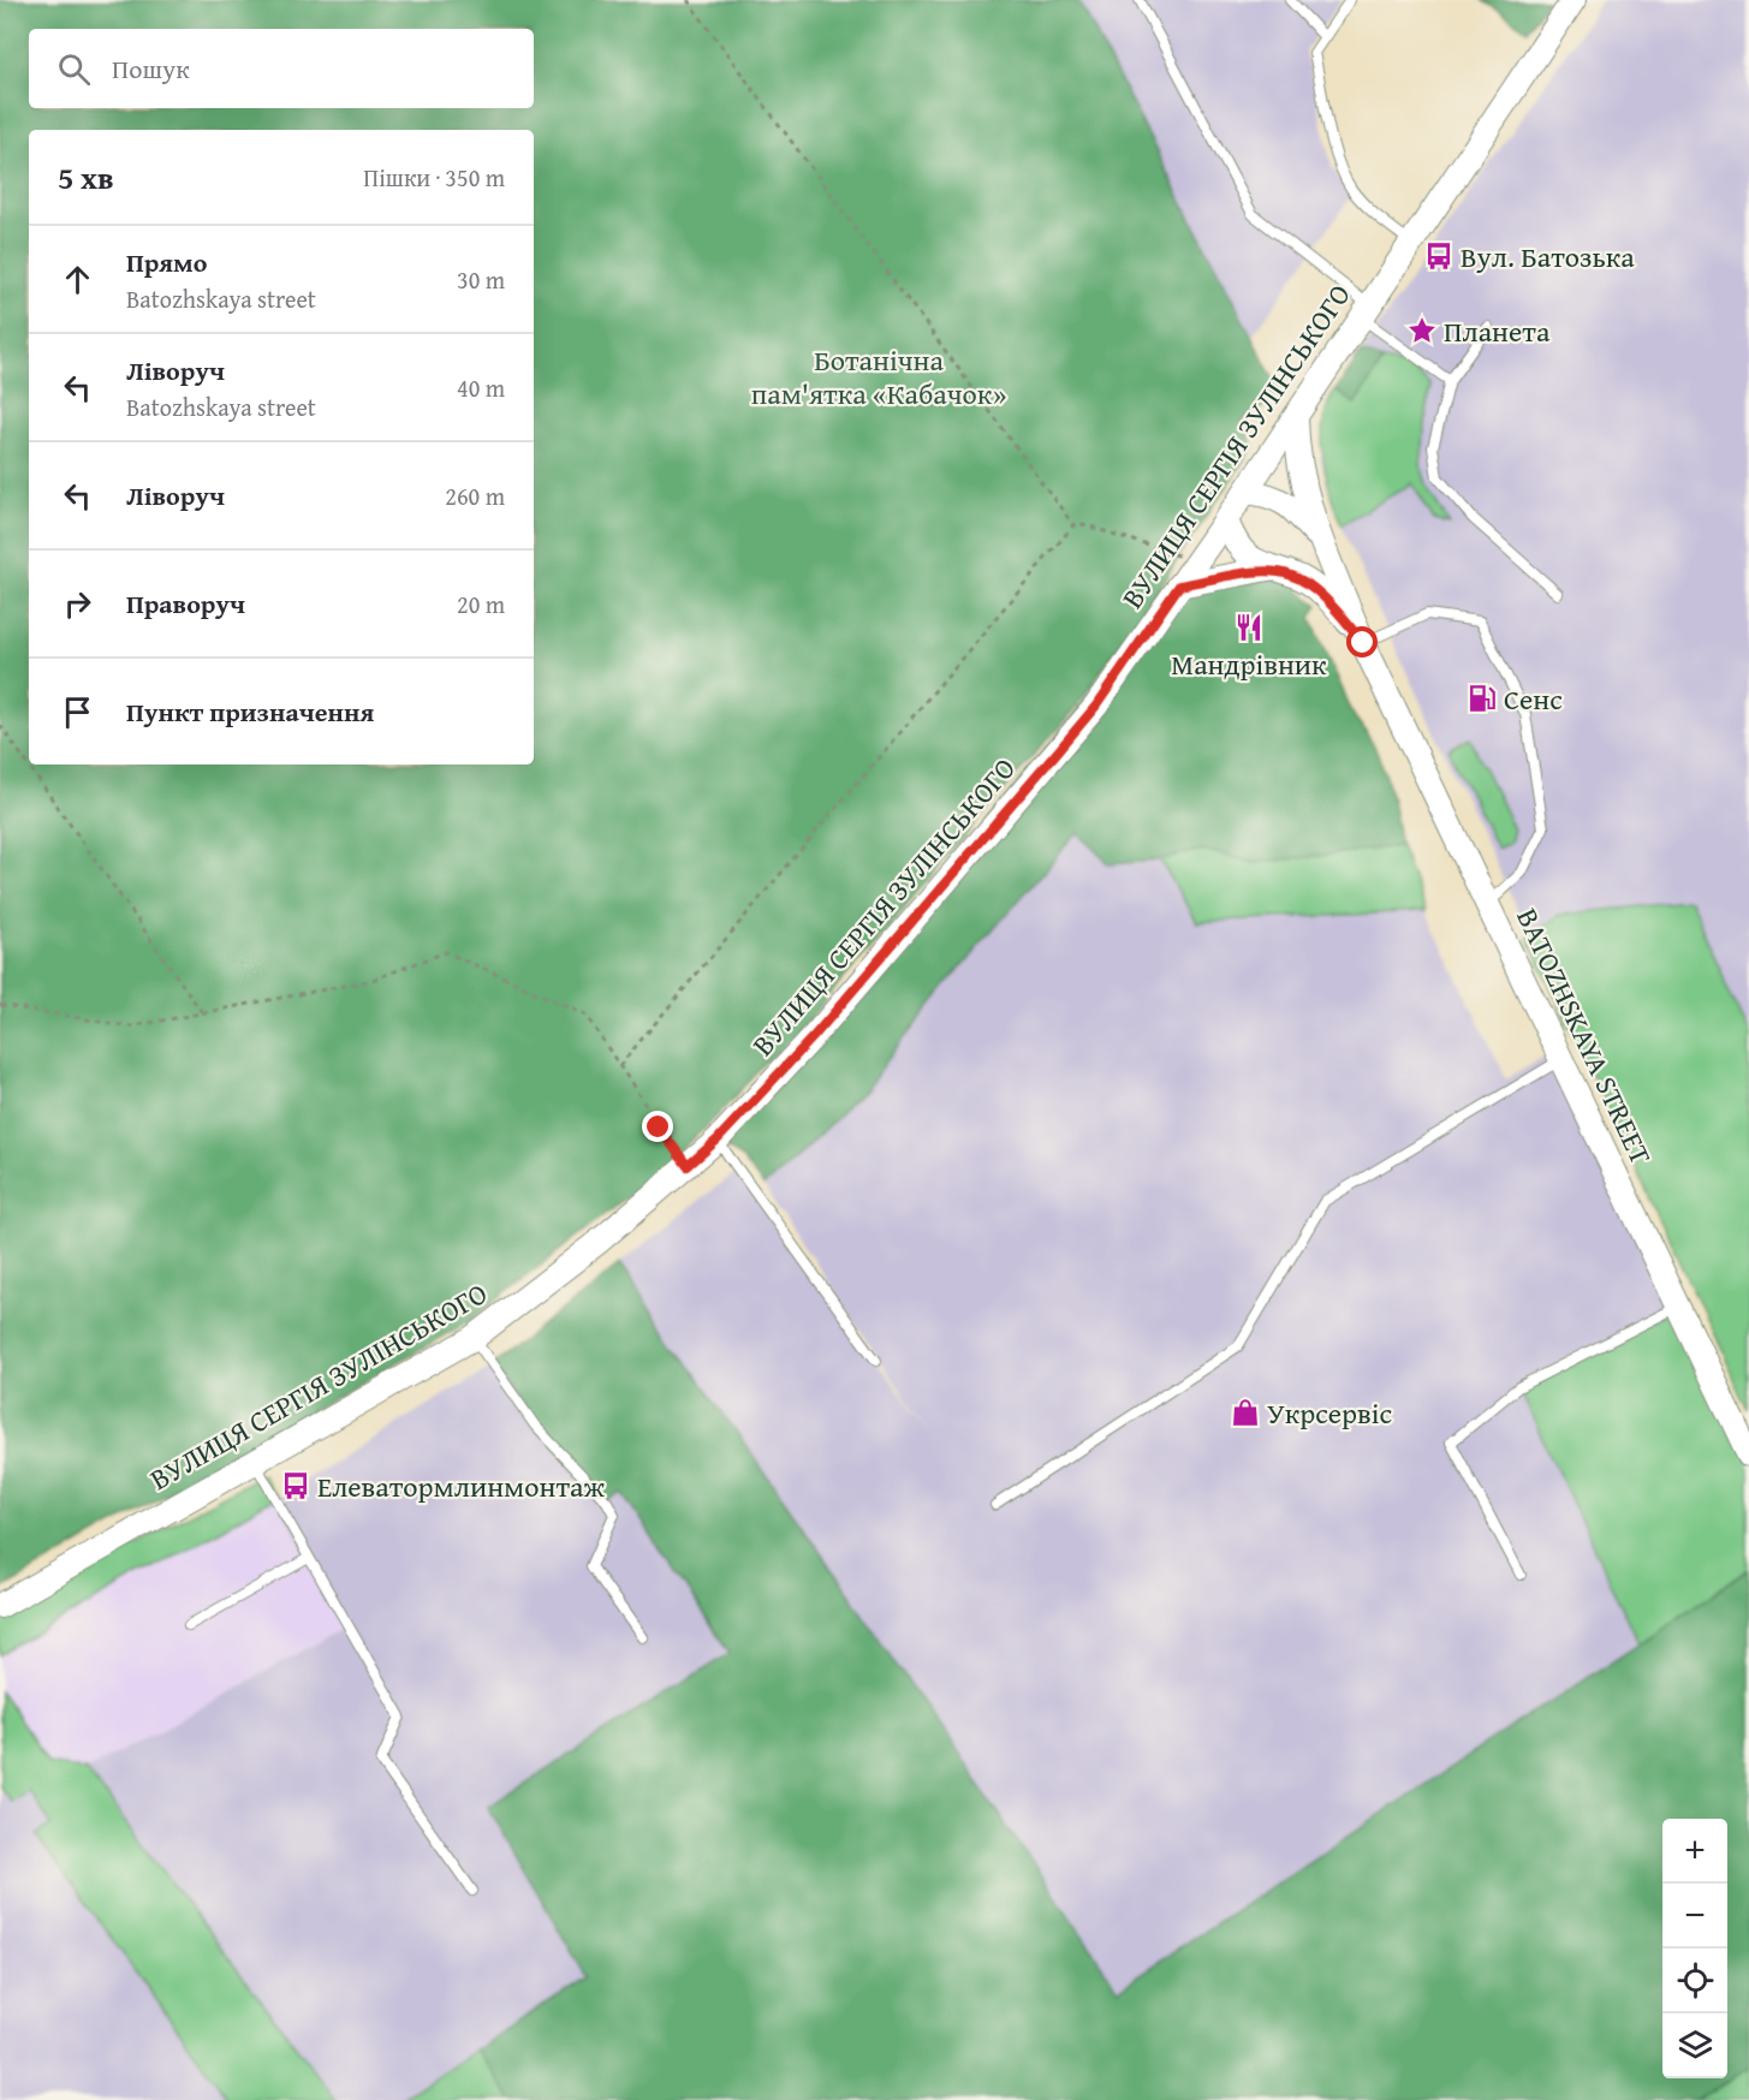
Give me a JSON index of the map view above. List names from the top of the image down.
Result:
{
  "streets": {
    "street": ["ВУЛИЦЯ СЕРГІЯ ЗУЛІНСЬКОГО", "BATOZHSKAYA STREET"]
  },
  "crossings": [
    ["ВУЛИЦЯ СЕРГІЯ ЗУЛІНСЬКОГО", "BATOZHSKAYA STREET"]
  ],
  "parks": ["Ботанічна пам'ятка «Кабачок»"],
  "places": {
    "bus stop": ["Вул. Батозька", "Елеватормлинмонтаж"],
    "place": ["Планета"],
    "restaurant": ["Мандрівник"],
    "fuel station": ["Сенс"],
    "shop": ["Укрсервіс"]
  },
  "page": {
    "search": "Пошук",
    "heading": ["5 хв", "Пішки · 350 m"],
    "list": [
      ["Прямо", "Batozhskaya street", "30 m"],
      ["Ліворуч", "Batozhskaya street", "40 m"],
      ["Ліворуч", "260 m"],
      ["Праворуч", "20 m"],
      "Пункт призначення"
    ],
    "map_buttons": ["+", "−"]
  }
}
